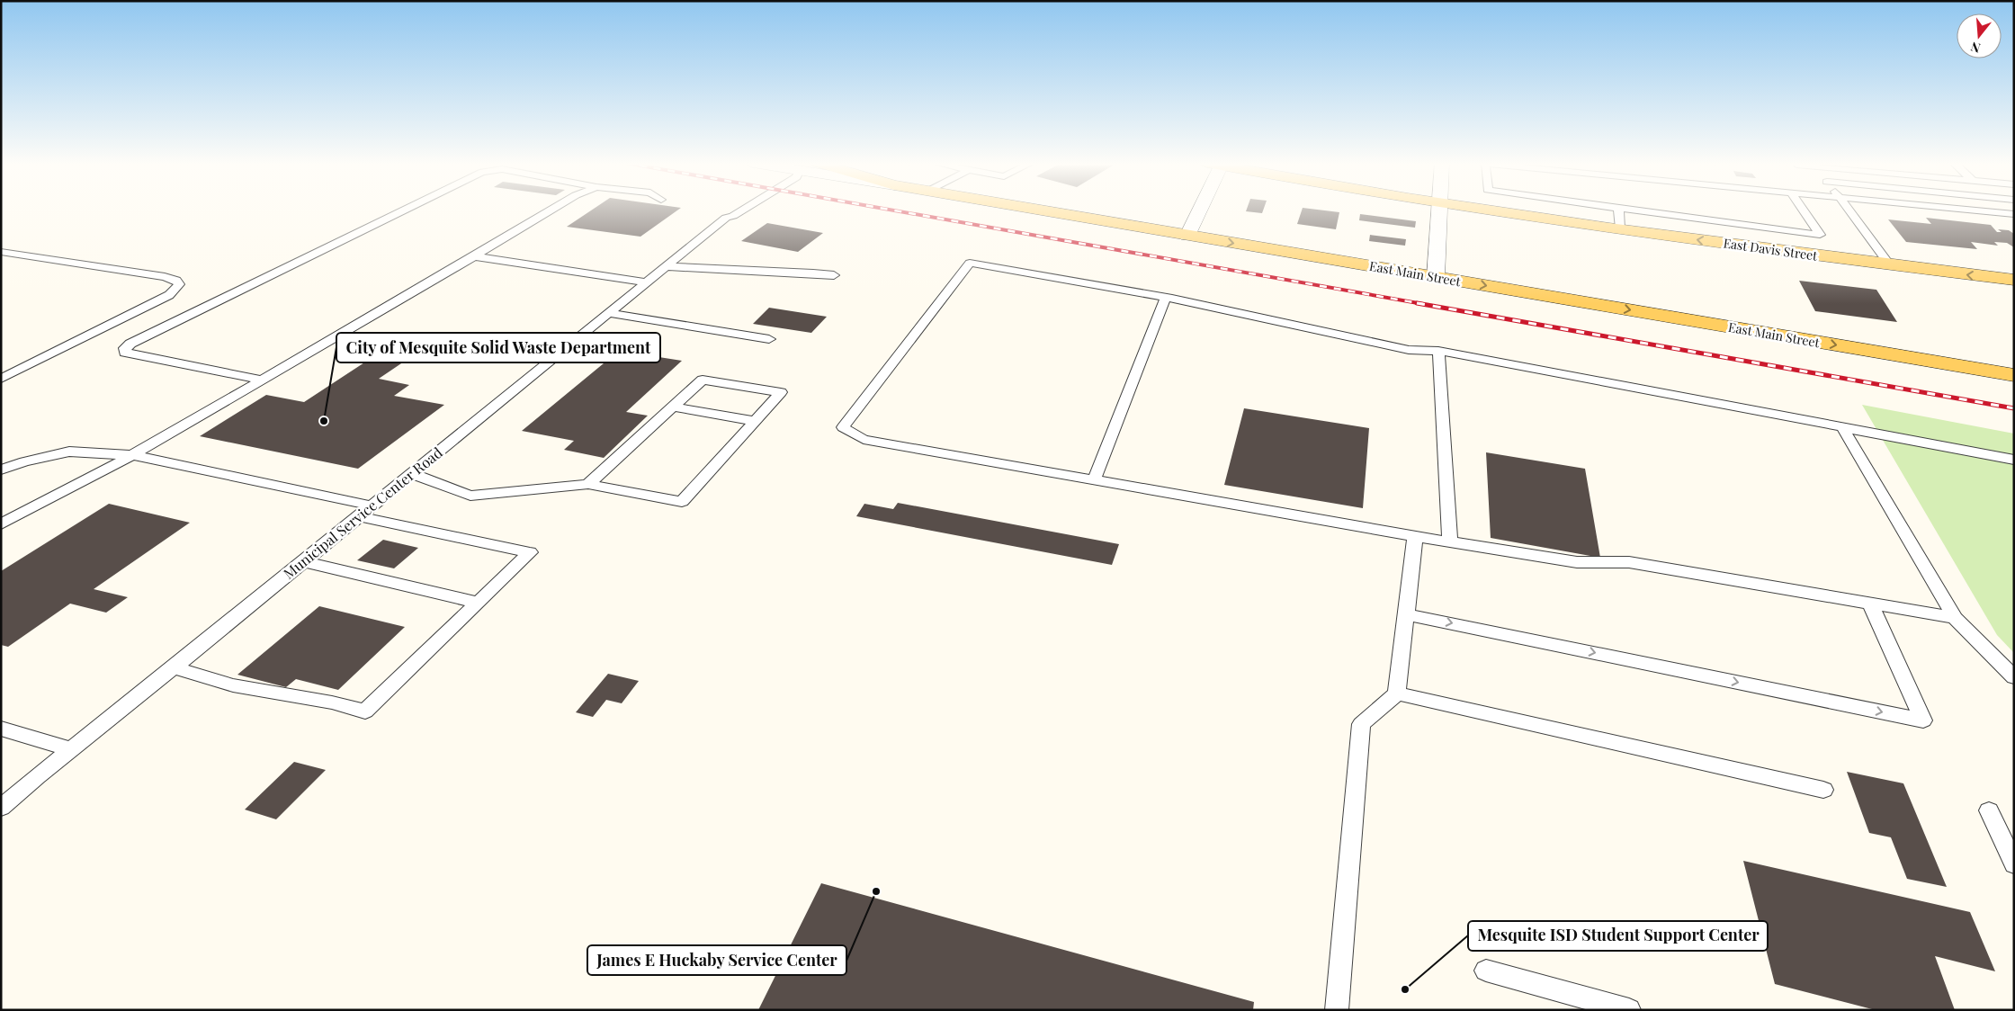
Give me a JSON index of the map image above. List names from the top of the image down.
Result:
{
  "streets": {
    "main road": ["East Davis Street", "East Main Street"],
    "lane": ["Municipal Service Center Road"]
  },
  "one_way": ["East Davis Street", "East Main Street"],
  "places": ["City of Mesquite Solid Waste Department", "James E Huckaby Service Center", "Mesquite ISD Student Support Center"],
  "north": "bottom"
}
